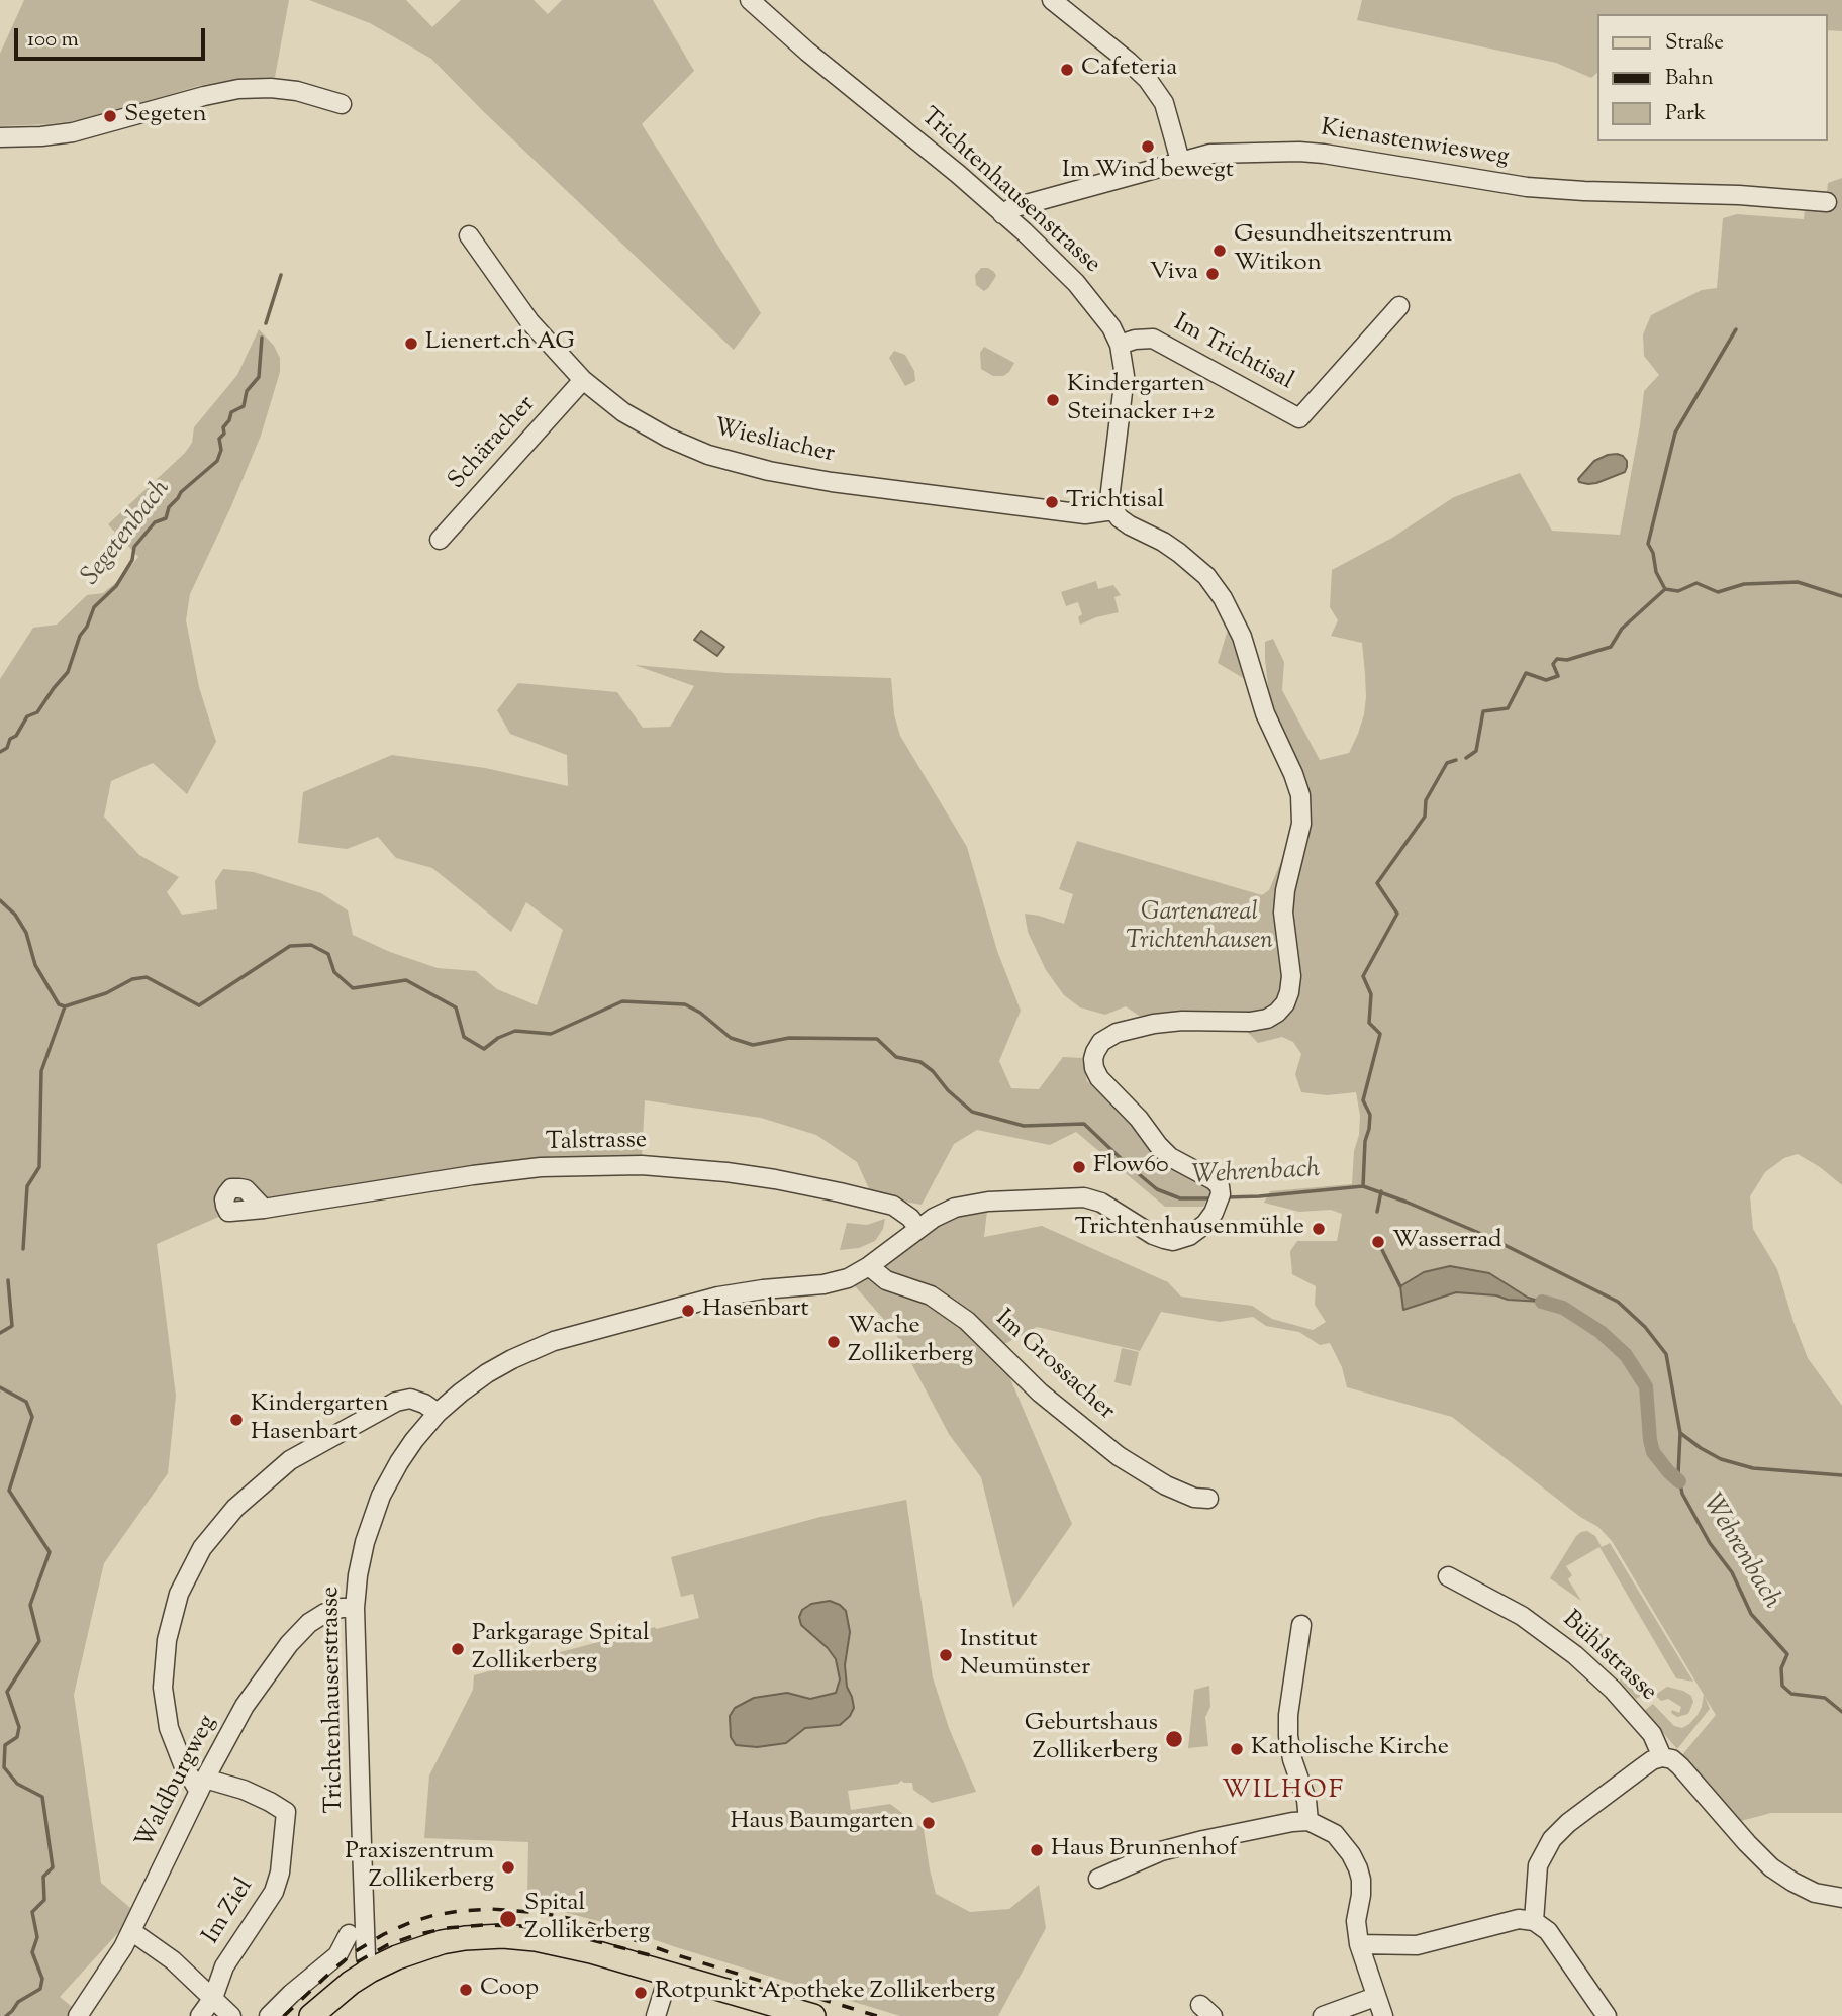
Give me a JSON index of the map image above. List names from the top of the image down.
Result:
{
  "streets": {
    "street": [
      "Kienastenwiesweg",
      "Trichtenhausenstrasse",
      "Im Trichtisal",
      "Wiesliacher",
      "Schäracher",
      "Talstrasse",
      "Im Grossacher",
      "Bühlstrasse",
      "Trichtenhauserstrasse",
      "Waldburgweg",
      "Im Ziel"
    ]
  },
  "crossings": [
    ["Kienastenwiesweg", "Trichtenhausenstrasse"],
    ["Trichtenhausenstrasse", "Im Trichtisal"],
    ["Trichtenhausenstrasse", "Wiesliacher"],
    ["Trichtenhausenstrasse", "Trichtenhauserstrasse"],
    ["Wiesliacher", "Schäracher"],
    ["Wiesliacher", "Trichtenhauserstrasse"],
    ["Talstrasse", "Trichtenhauserstrasse"],
    ["Im Grossacher", "Trichtenhauserstrasse"],
    ["Trichtenhauserstrasse", "Waldburgweg"],
    ["Waldburgweg", "Im Ziel"]
  ],
  "districts": ["WILHOF"],
  "water": ["Segetenbach", "Wehrenbach"],
  "parks": ["Gartenareal Trichtenhausen"],
  "places": [
    "Cafeteria",
    "Segeten",
    "Im Wind bewegt",
    "Gesundheitszentrum Witikon",
    "Viva",
    "Lienert.ch AG",
    "Kindergarten Steinacker 1+2",
    "Trichtisal",
    "Flow60",
    "Trichtenhausenmühle",
    "Wasserrad",
    "Hasenbart",
    "Wache Zollikerberg",
    "Kindergarten Hasenbart",
    "Parkgarage Spital Zollikerberg",
    "Institut Neumünster",
    "Geburtshaus Zollikerberg",
    "Katholische Kirche",
    "Haus Baumgarten",
    "Haus Brunnenhof",
    "Praxiszentrum Zollikerberg",
    "Spital Zollikerberg",
    "Coop",
    "Rotpunkt Apotheke Zollikerberg"
  ],
  "legend": ["Straße", "Bahn", "Park"],
  "scale_bar": "100 m"
}
